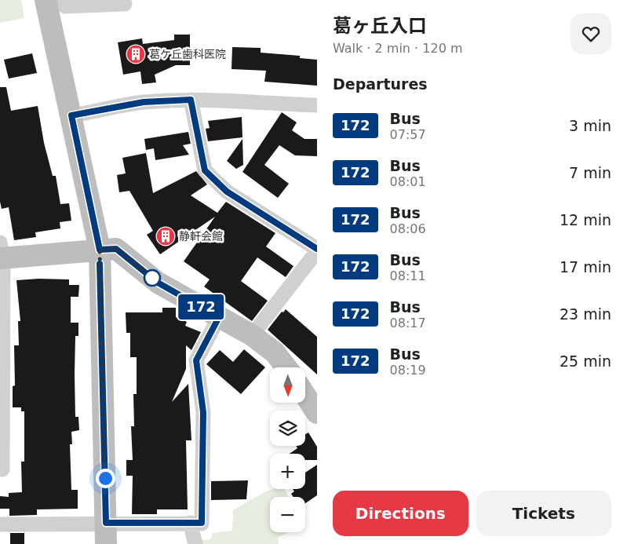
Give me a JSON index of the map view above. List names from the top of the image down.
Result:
{
  "places": {
    "building": ["葛ケ丘歯科医院", "静軒会館"]
  },
  "lines": ["bus line 172"],
  "north": "bottom",
  "page": {
    "on_map": "172",
    "heading": [
      ["葛ヶ丘入口", "Walk · 2 min · 120 m"],
      "Departures"
    ],
    "list": [
      {
        "mark": "172",
        "name": "Bus",
        "note": "07:57",
        "value": "3 min"
      },
      {
        "mark": "172",
        "name": "Bus",
        "note": "08:01",
        "value": "7 min"
      },
      {
        "mark": "172",
        "name": "Bus",
        "note": "08:06",
        "value": "12 min"
      },
      {
        "mark": "172",
        "name": "Bus",
        "note": "08:11",
        "value": "17 min"
      },
      {
        "mark": "172",
        "name": "Bus",
        "note": "08:17",
        "value": "23 min"
      },
      {
        "mark": "172",
        "name": "Bus",
        "note": "08:19",
        "value": "25 min"
      }
    ],
    "map_buttons": ["+", "−"],
    "buttons": ["Directions", "Tickets"]
  }
}
